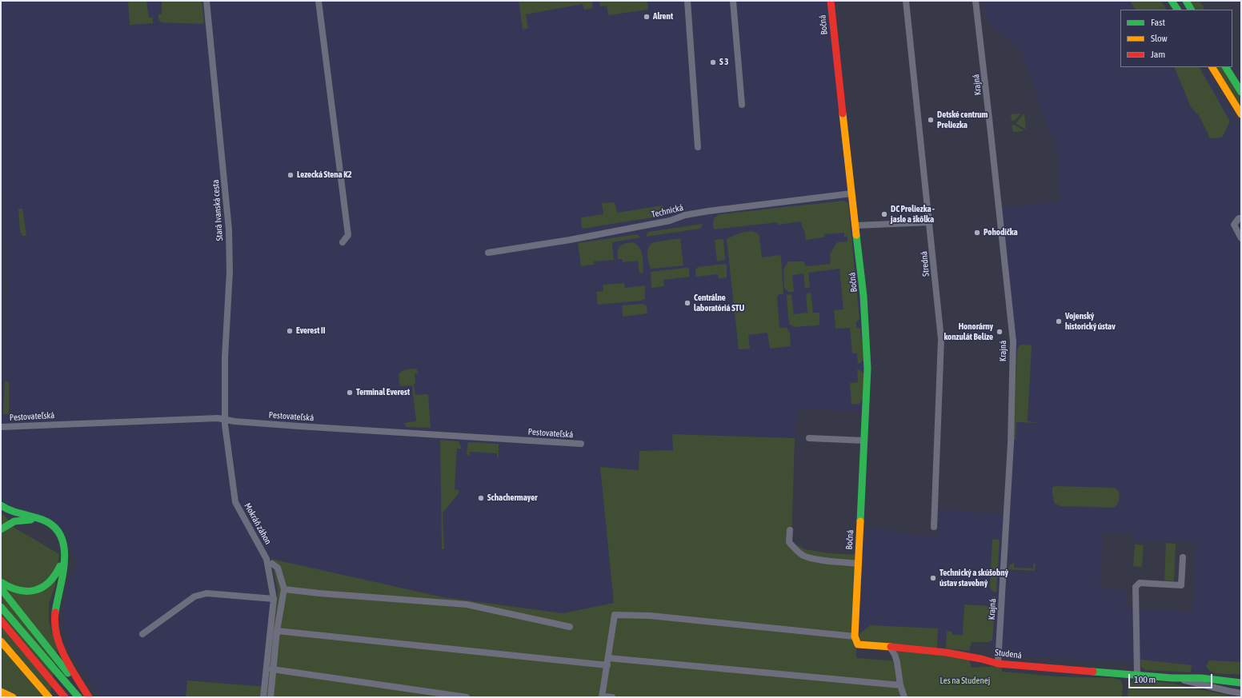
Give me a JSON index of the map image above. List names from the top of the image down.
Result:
{
  "streets": {
    "main road": ["Bočná", "Studená"],
    "street": [
      "Krajná",
      "Stará Ivanská cesta",
      "Technická",
      "Stredná",
      "Pestovateľská",
      "Mokráň záhon"
    ]
  },
  "crossings": [
    ["Bočná", "Technická"],
    ["Bočná", "Studená"],
    ["Krajná", "Studená"],
    ["Stará Ivanská cesta", "Pestovateľská"],
    ["Stará Ivanská cesta", "Mokráň záhon"],
    ["Pestovateľská", "Mokráň záhon"]
  ],
  "parks": ["Les na Studenej"],
  "places": [
    "Alrent",
    "S 3",
    "Detské centrum Preliezka",
    "Lezecká Stena K2",
    "DC Preliezka - jasle a škôlka",
    "Pohodička",
    "Centrálne laboratóriá STU",
    "Vojenský historický ústav",
    "Everest II",
    "Honorárny konzulát Belize",
    "Terminal Everest",
    "Schachermayer",
    "Technický a skúšobný ústav stavebný"
  ],
  "legend": ["Fast", "Slow", "Jam"],
  "scale_bar": "100 m"
}
